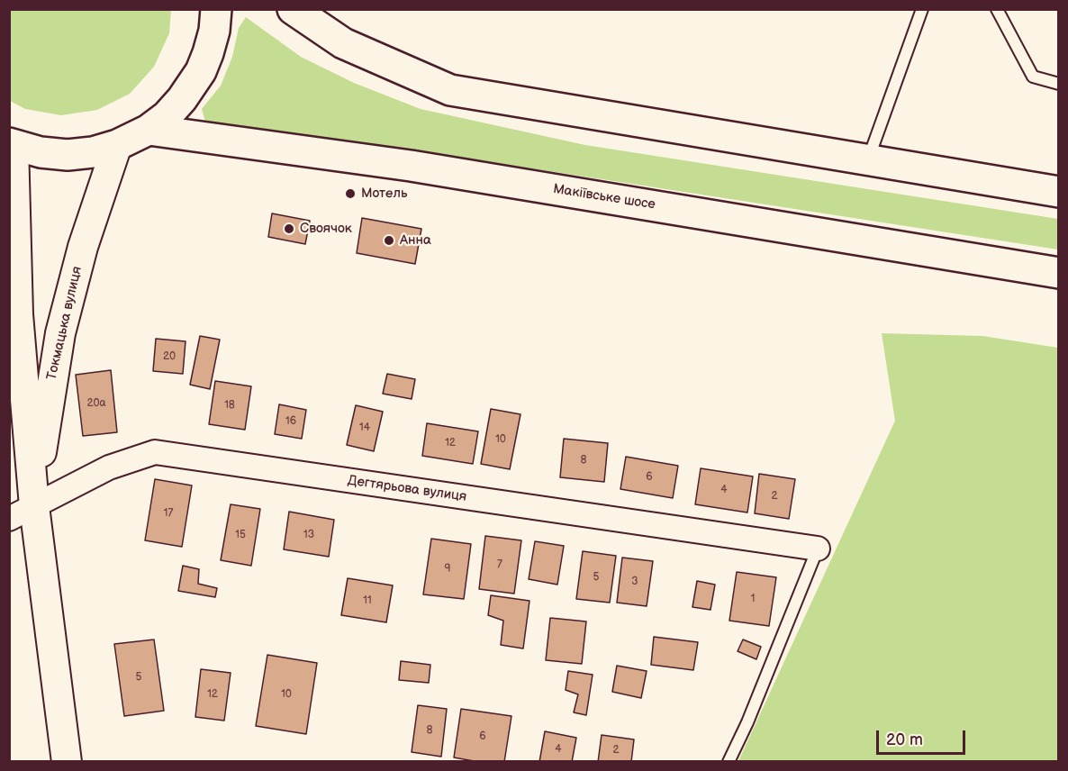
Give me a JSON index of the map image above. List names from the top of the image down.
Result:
{
  "streets": {
    "main road": ["Макіївське шосе"],
    "street": ["Токмацька вулиця", "Дегтярьова вулиця"]
  },
  "crossings": [
    ["Токмацька вулиця", "Дегтярьова вулиця"]
  ],
  "places": ["Мотель", "Своячок", "Анна"],
  "house_numbers": [
    "20",
    "20а",
    "18",
    "16",
    "14",
    "10",
    "12",
    "8",
    "6",
    "4",
    "2",
    "17",
    "15",
    "13",
    "7",
    "9",
    "5",
    "3",
    "1",
    "11",
    "5",
    "12",
    "10",
    "8",
    "6",
    "4",
    "2"
  ],
  "scale_bar": "20 m"
}
